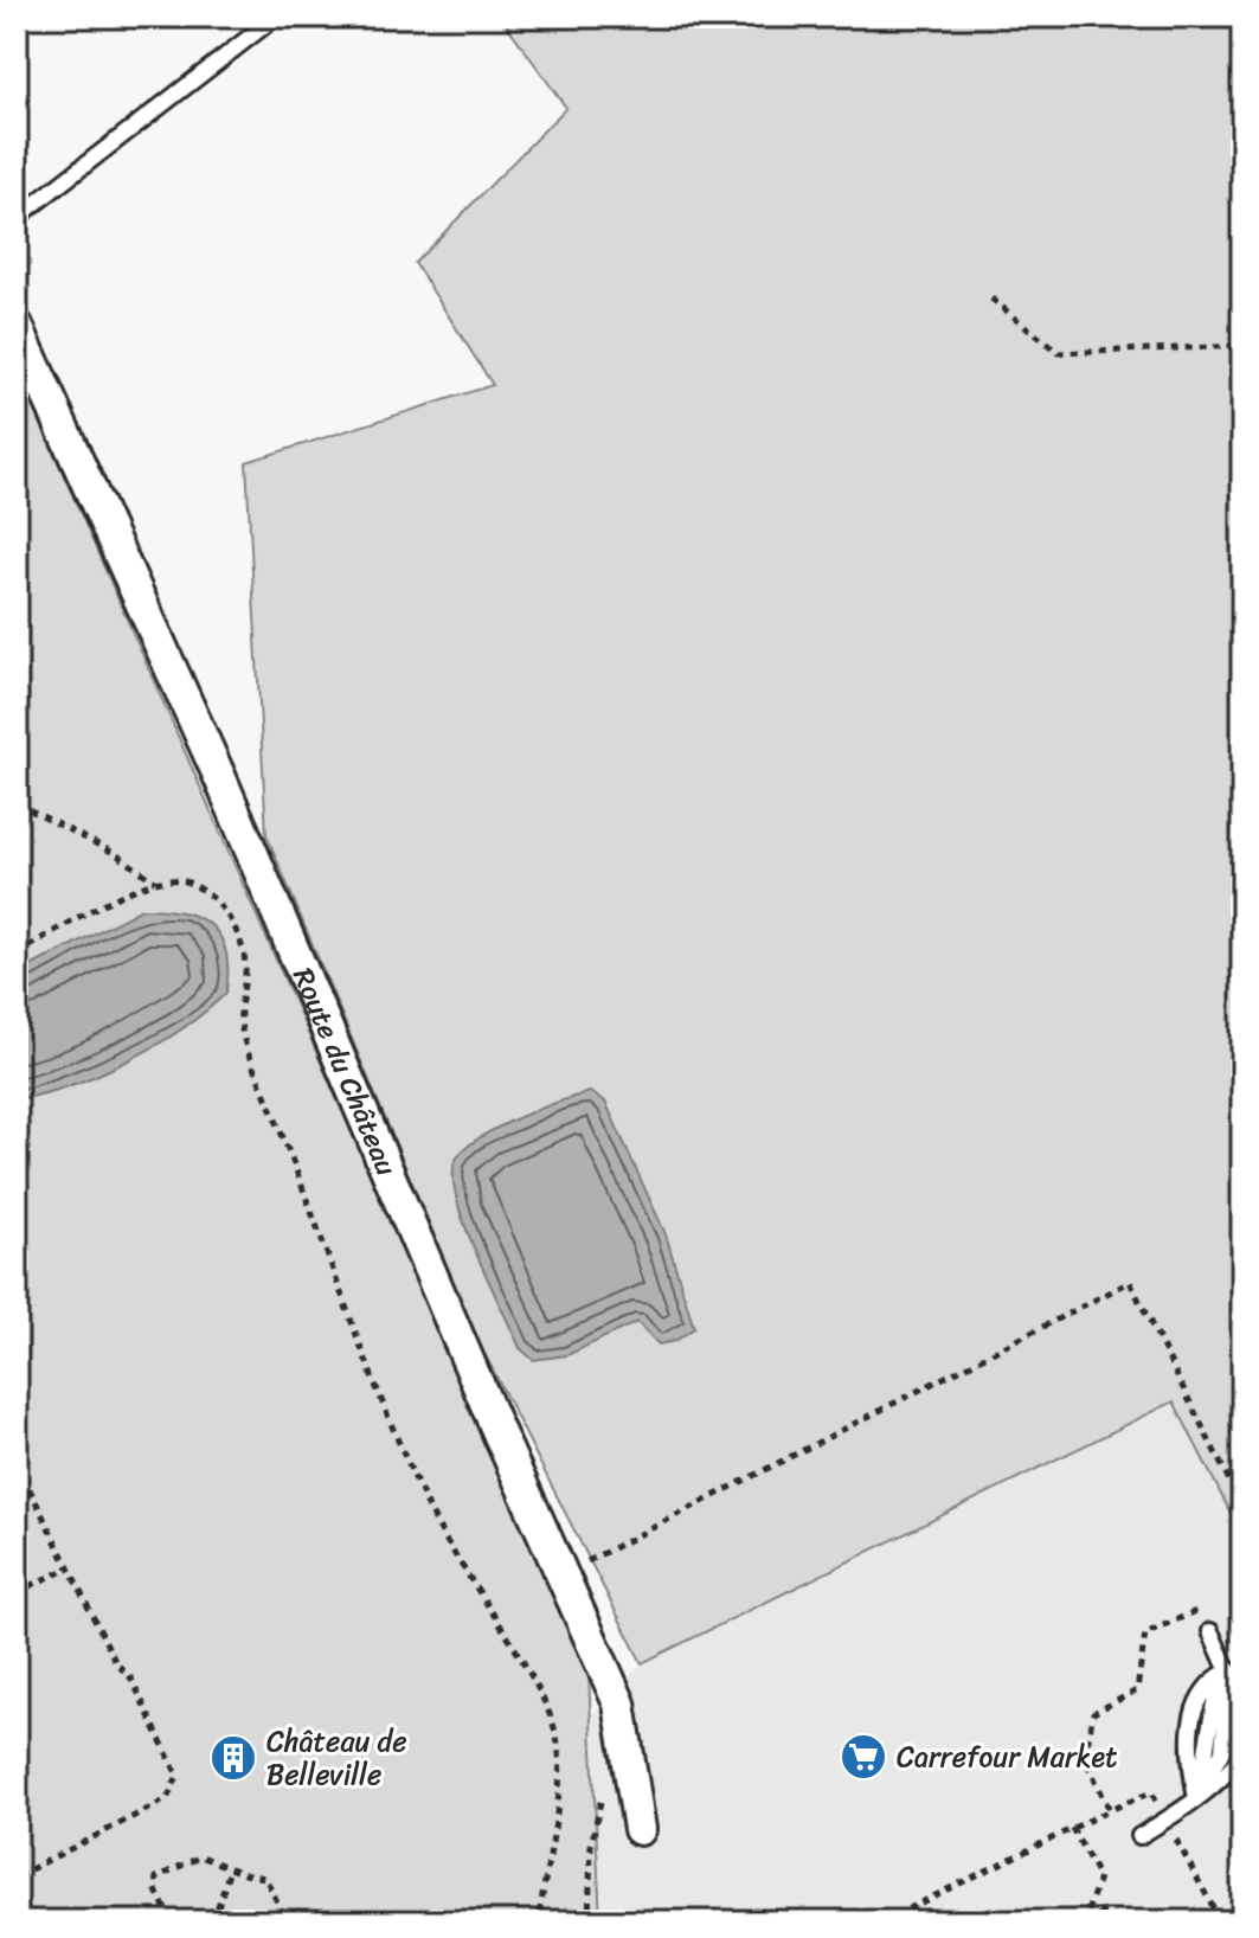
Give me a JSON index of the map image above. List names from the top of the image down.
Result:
{
  "streets": {
    "street": ["Route du Château"]
  },
  "places": {
    "supermarket": ["Carrefour Market"],
    "building": ["Château de Belleville"]
  }
}
